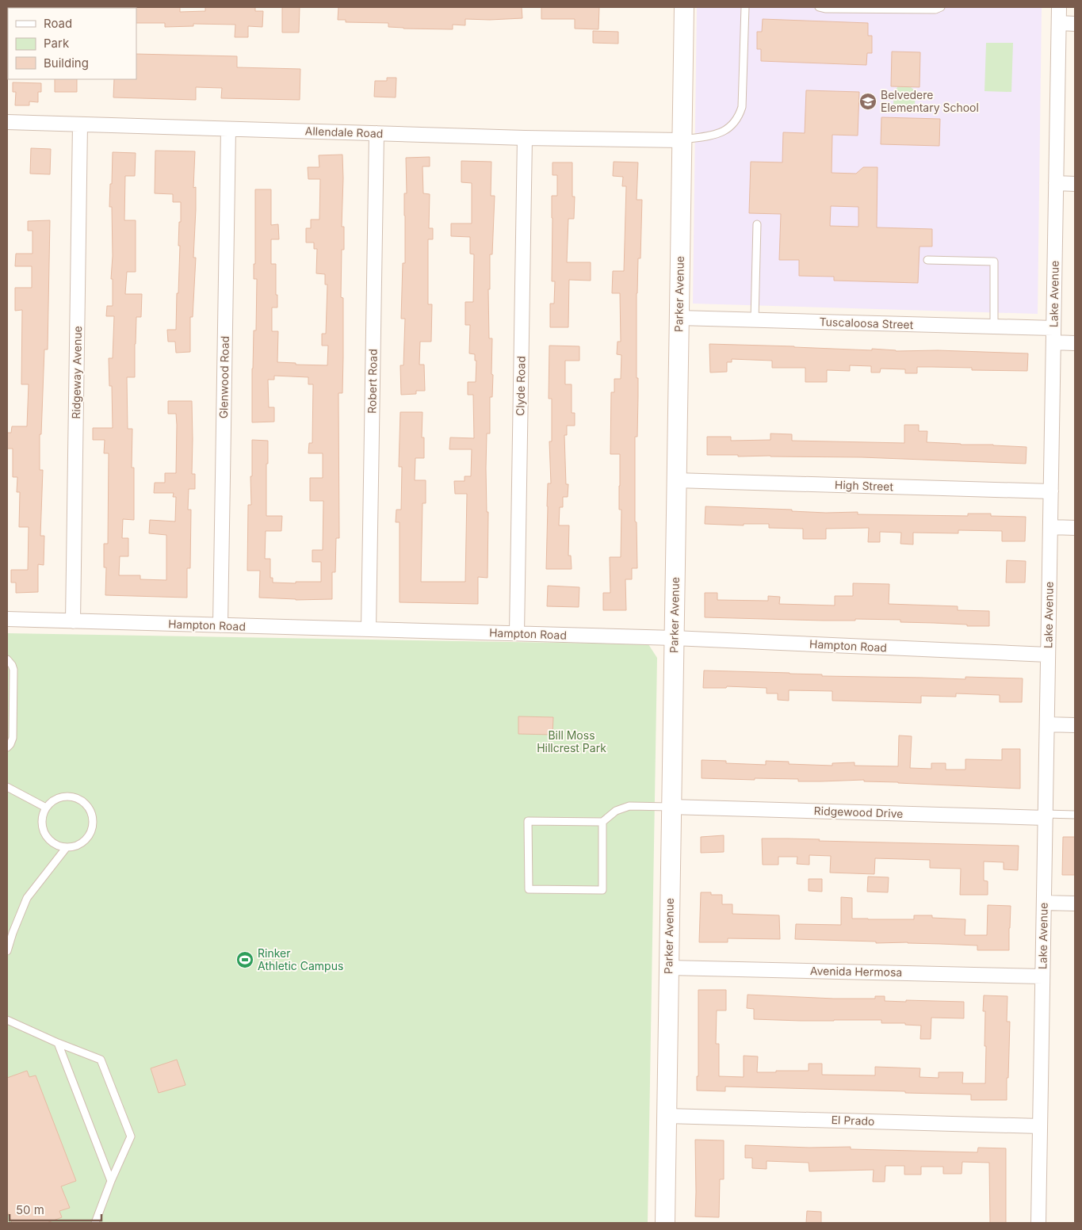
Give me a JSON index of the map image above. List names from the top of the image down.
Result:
{
  "streets": {
    "street": [
      "Allendale Road",
      "Parker Avenue",
      "Lake Avenue",
      "Tuscaloosa Street",
      "Ridgeway Avenue",
      "Glenwood Road",
      "Robert Road",
      "Clyde Road",
      "High Street",
      "Hampton Road",
      "Ridgewood Drive",
      "Avenida Hermosa",
      "El Prado"
    ]
  },
  "crossings": [
    ["Allendale Road", "Parker Avenue"],
    ["Allendale Road", "Ridgeway Avenue"],
    ["Allendale Road", "Glenwood Road"],
    ["Allendale Road", "Robert Road"],
    ["Allendale Road", "Clyde Road"],
    ["Parker Avenue", "Tuscaloosa Street"],
    ["Parker Avenue", "High Street"],
    ["Parker Avenue", "Hampton Road"],
    ["Parker Avenue", "Ridgewood Drive"],
    ["Parker Avenue", "Avenida Hermosa"],
    ["Parker Avenue", "El Prado"],
    ["Lake Avenue", "Tuscaloosa Street"],
    ["Lake Avenue", "High Street"],
    ["Lake Avenue", "Hampton Road"],
    ["Lake Avenue", "Ridgewood Drive"],
    ["Lake Avenue", "Avenida Hermosa"],
    ["Lake Avenue", "El Prado"],
    ["Ridgeway Avenue", "Hampton Road"],
    ["Glenwood Road", "Hampton Road"],
    ["Robert Road", "Hampton Road"],
    ["Clyde Road", "Hampton Road"]
  ],
  "parks": ["Bill Moss Hillcrest Park"],
  "places": {
    "school or university": ["Belvedere Elementary School"],
    "sports": ["Rinker Athletic Campus"]
  },
  "legend": ["Road", "Park", "Building"],
  "scale_bar": "50 m"
}
